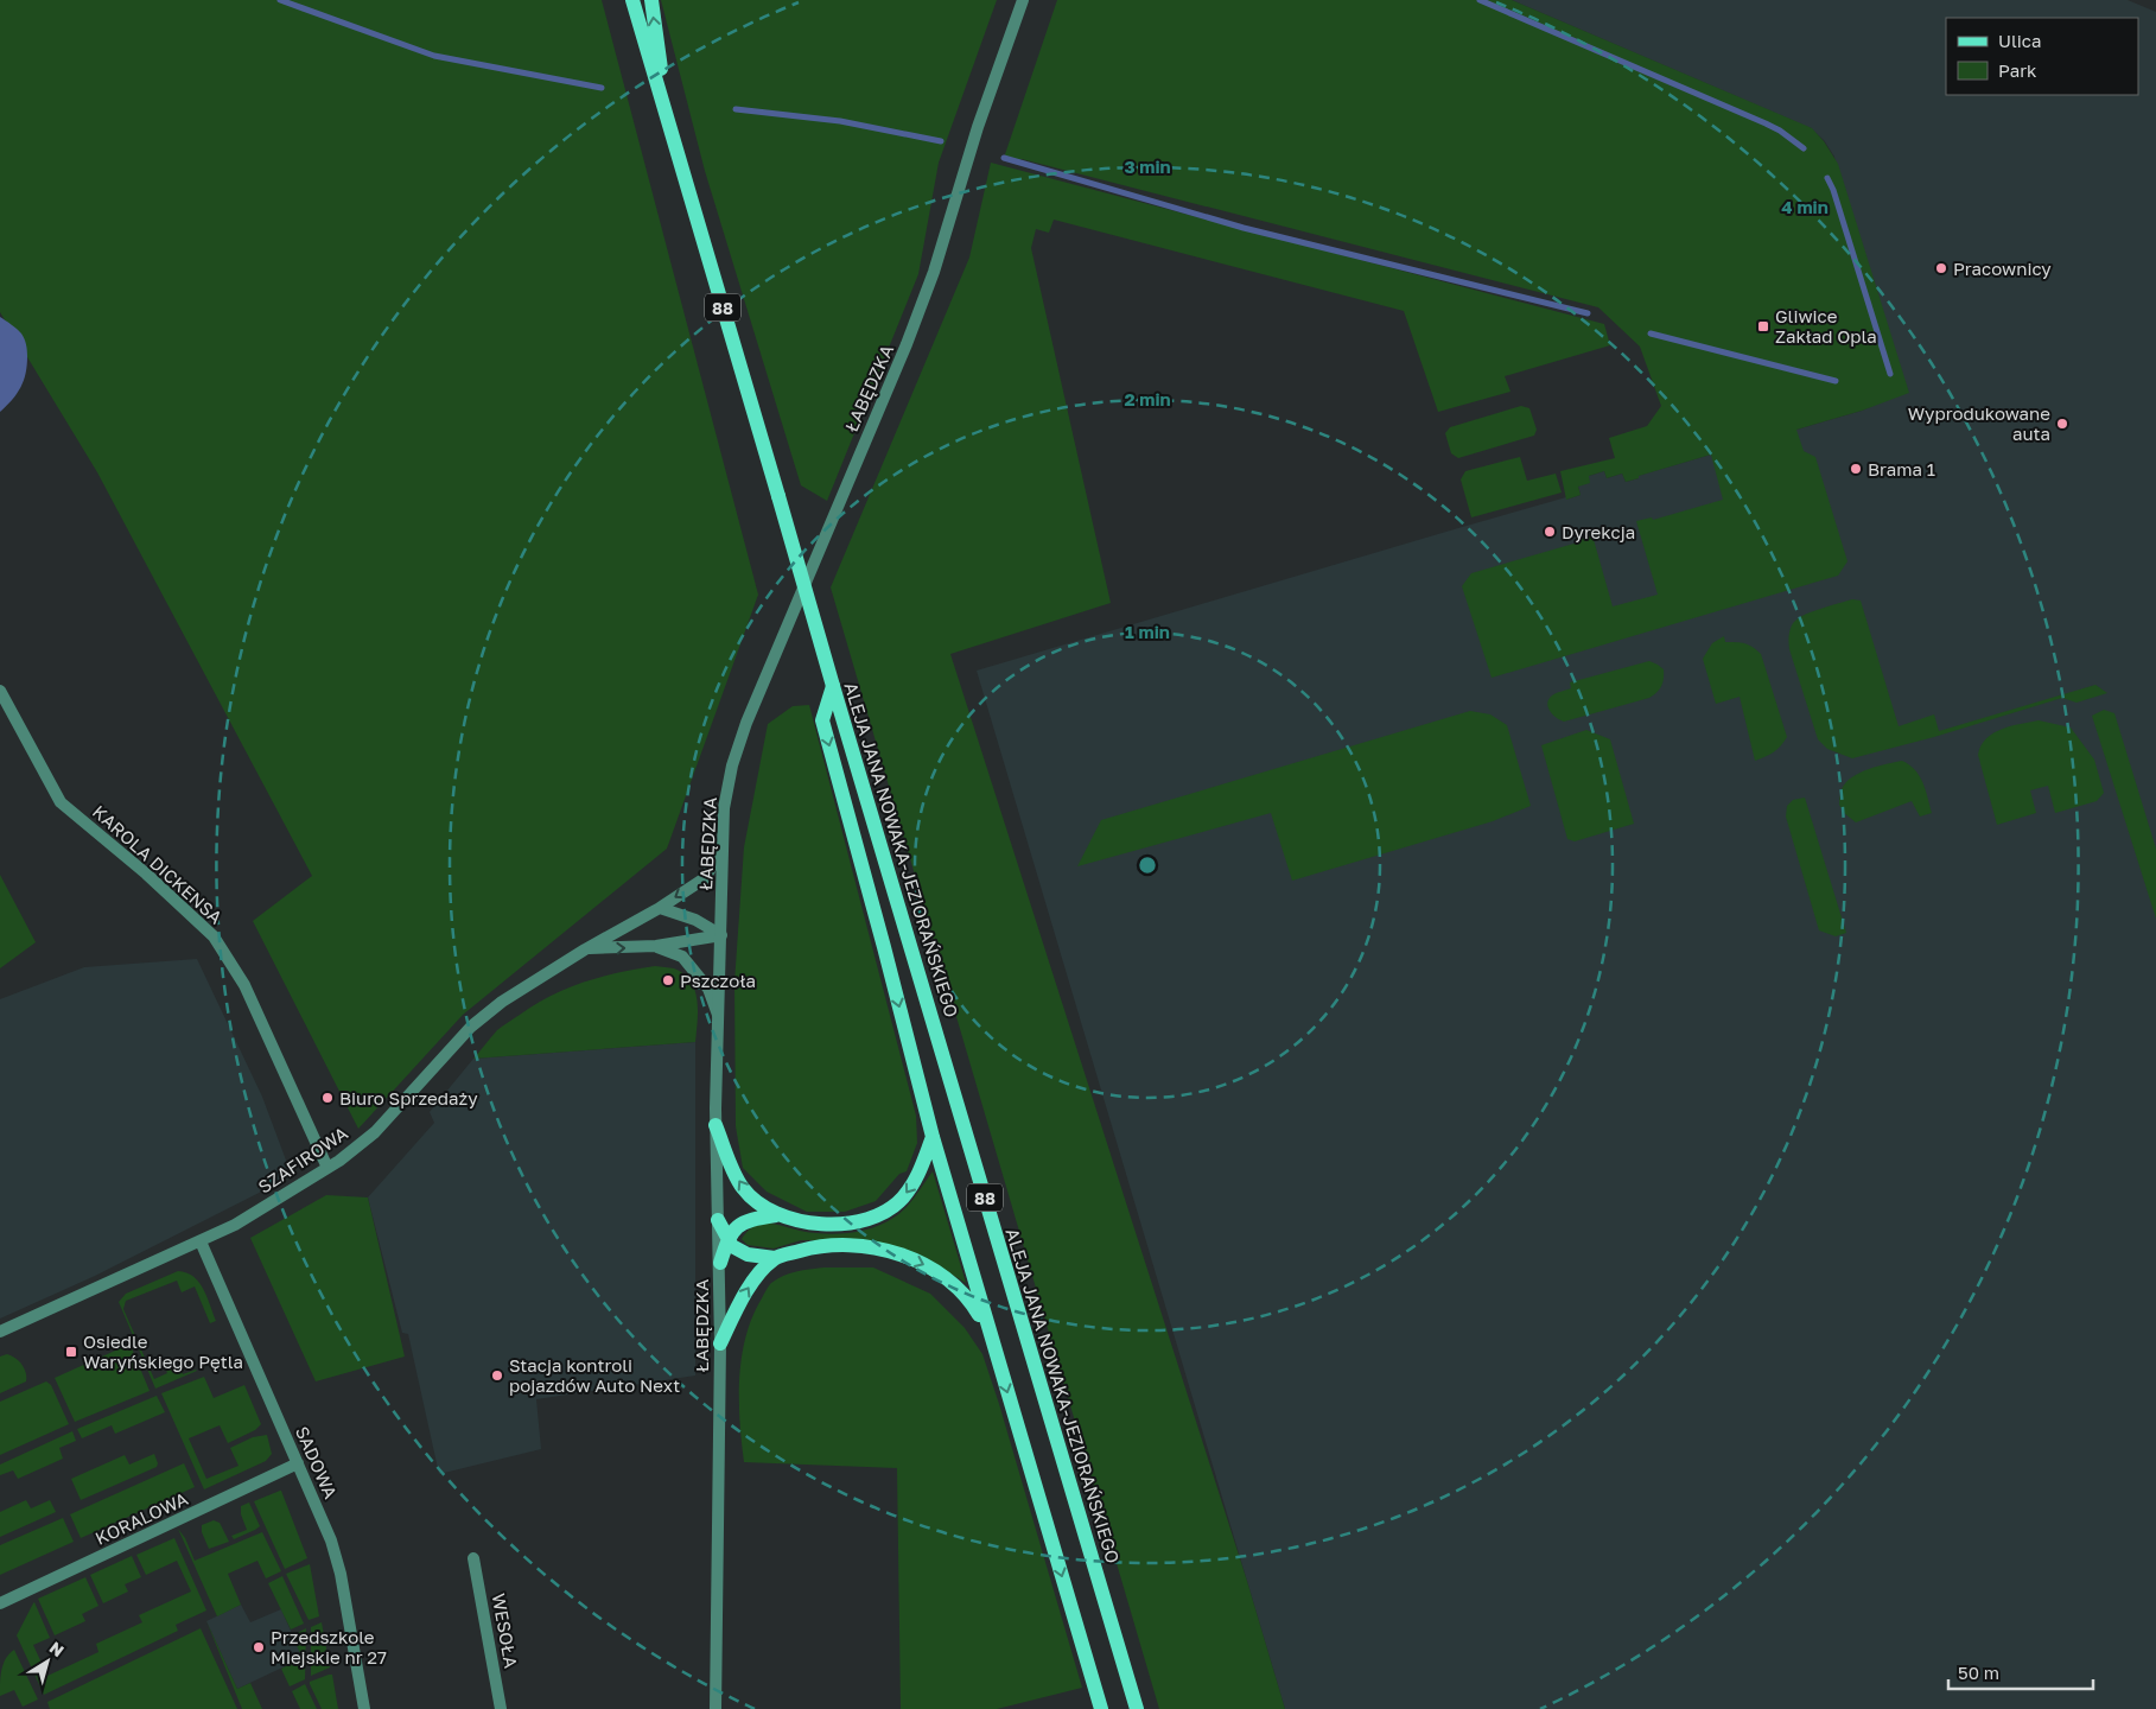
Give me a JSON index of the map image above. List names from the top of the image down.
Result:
{
  "streets": {
    "main road": ["88", "ALEJA JANA NOWAKA-JEZIORAŃSKIEGO"],
    "street": [
      "ŁABĘDZKA",
      "KAROLA DICKENSA",
      "SZAFIROWA",
      "SADOWA",
      "KORALOWA",
      "WESOŁA"
    ]
  },
  "crossings": [
    ["ŁABĘDZKA", "SZAFIROWA"],
    ["KAROLA DICKENSA", "SZAFIROWA"],
    ["SZAFIROWA", "SADOWA"],
    ["SADOWA", "KORALOWA"]
  ],
  "places": {
    "other": [
      "Pracownicy",
      "Wyprodukowane auta",
      "Brama 1",
      "Dyrekcja",
      "Pszczoła",
      "Biuro Sprzedaży",
      "Stacja kontroli pojazdów Auto Next",
      "Przedszkole Miejskie nr 27"
    ],
    "transit": ["Gliwice Zakład Opla", "Osiedle Waryńskiego Pętla"]
  },
  "legend": ["Ulica", "Park"],
  "scale_bar": "50 m",
  "north": "top right",
  "rings": [
    "3 min",
    "4 min",
    "2 min",
    "1 min"
  ]
}
